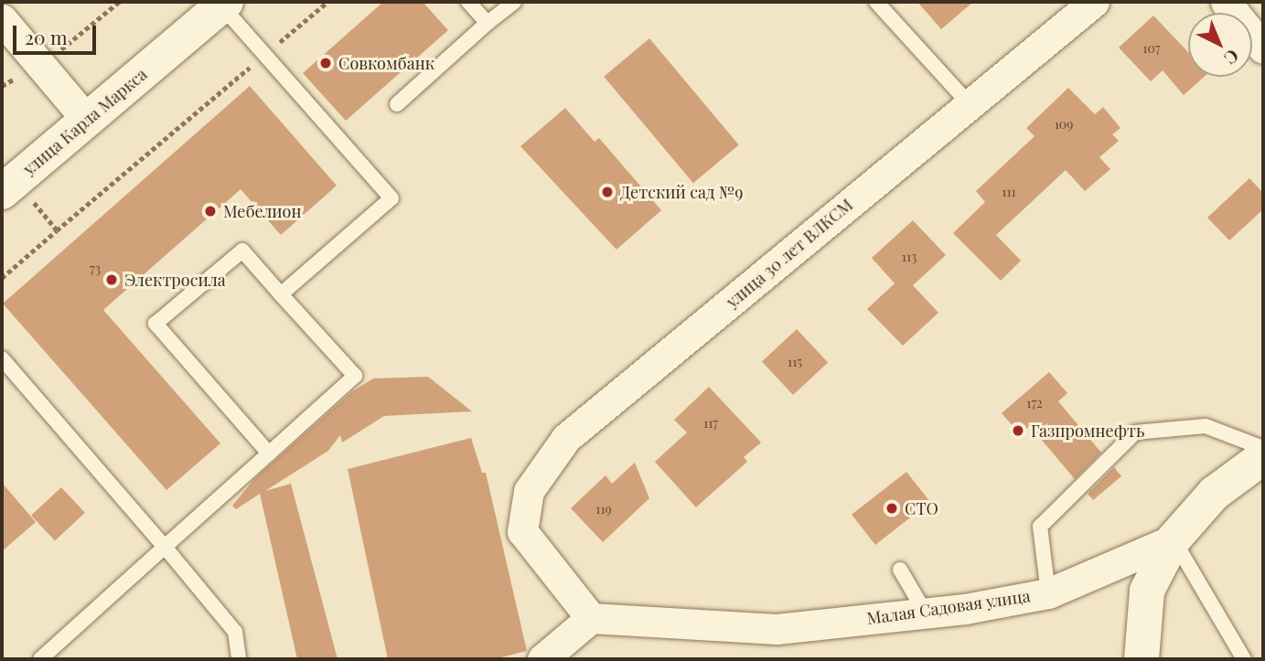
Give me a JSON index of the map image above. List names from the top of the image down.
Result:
{
  "streets": {
    "main road": ["улица Карла Маркса", "Малая Садовая улица"],
    "street": ["улица 30 лет ВЛКСМ"]
  },
  "crossings": [
    ["улица 30 лет ВЛКСМ", "Малая Садовая улица"]
  ],
  "places": [
    "Совкомбанк",
    "Детский сад №9",
    "Мебелион",
    "Электросила",
    "Газпромнефть",
    "СТО"
  ],
  "house_numbers": [
    "107",
    "109",
    "111",
    "113",
    "73",
    "115",
    "172",
    "117",
    "119"
  ],
  "scale_bar": "20 m",
  "north": "bottom right"
}
